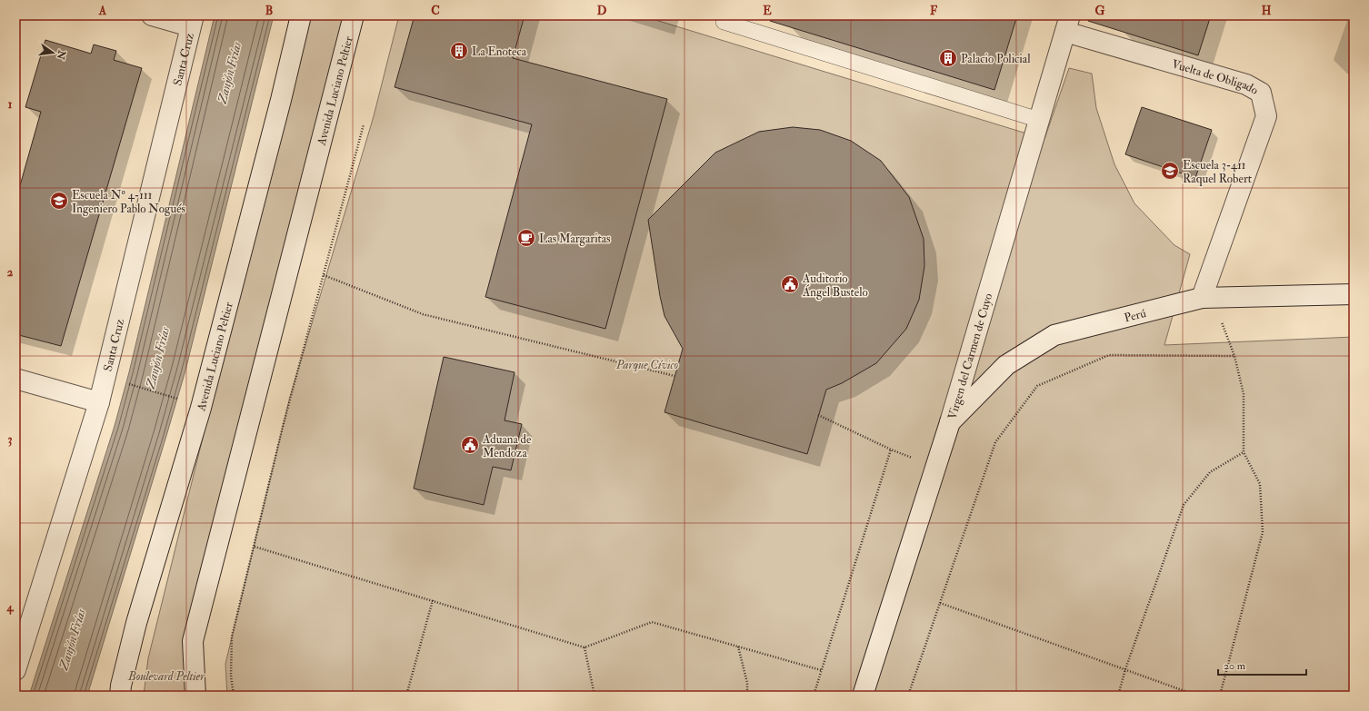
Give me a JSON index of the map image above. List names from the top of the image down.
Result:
{
  "streets": {
    "street": [
      "Santa Cruz",
      "Vuelta de Obligado",
      "Avenida Luciano Peltier",
      "Perú",
      "Virgen del Carmen de Cuyo"
    ]
  },
  "crossings": [
    ["Vuelta de Obligado", "Perú"],
    ["Vuelta de Obligado", "Virgen del Carmen de Cuyo"],
    ["Perú", "Virgen del Carmen de Cuyo"]
  ],
  "water": ["Zanjón Frías"],
  "parks": ["Parque Cívico", "Boulevard Peltier"],
  "places": {
    "building": ["La Enoteca", "Palacio Policial"],
    "school or university": ["Escuela 3-411 Raquel Robert", "Escuela Nº 4-111 Ingeniero Pablo Nogués"],
    "cafe": ["Las Margaritas"],
    "public building": ["Auditorio Ángel Bustelo", "Aduana de Mendoza"]
  },
  "scale_bar": "20 m",
  "north": "right",
  "grid": {
    "columns": [
      "A",
      "B",
      "C",
      "D",
      "E",
      "F",
      "G",
      "H"
    ],
    "rows": [
      "1",
      "2",
      "3",
      "4"
    ]
  }
}
